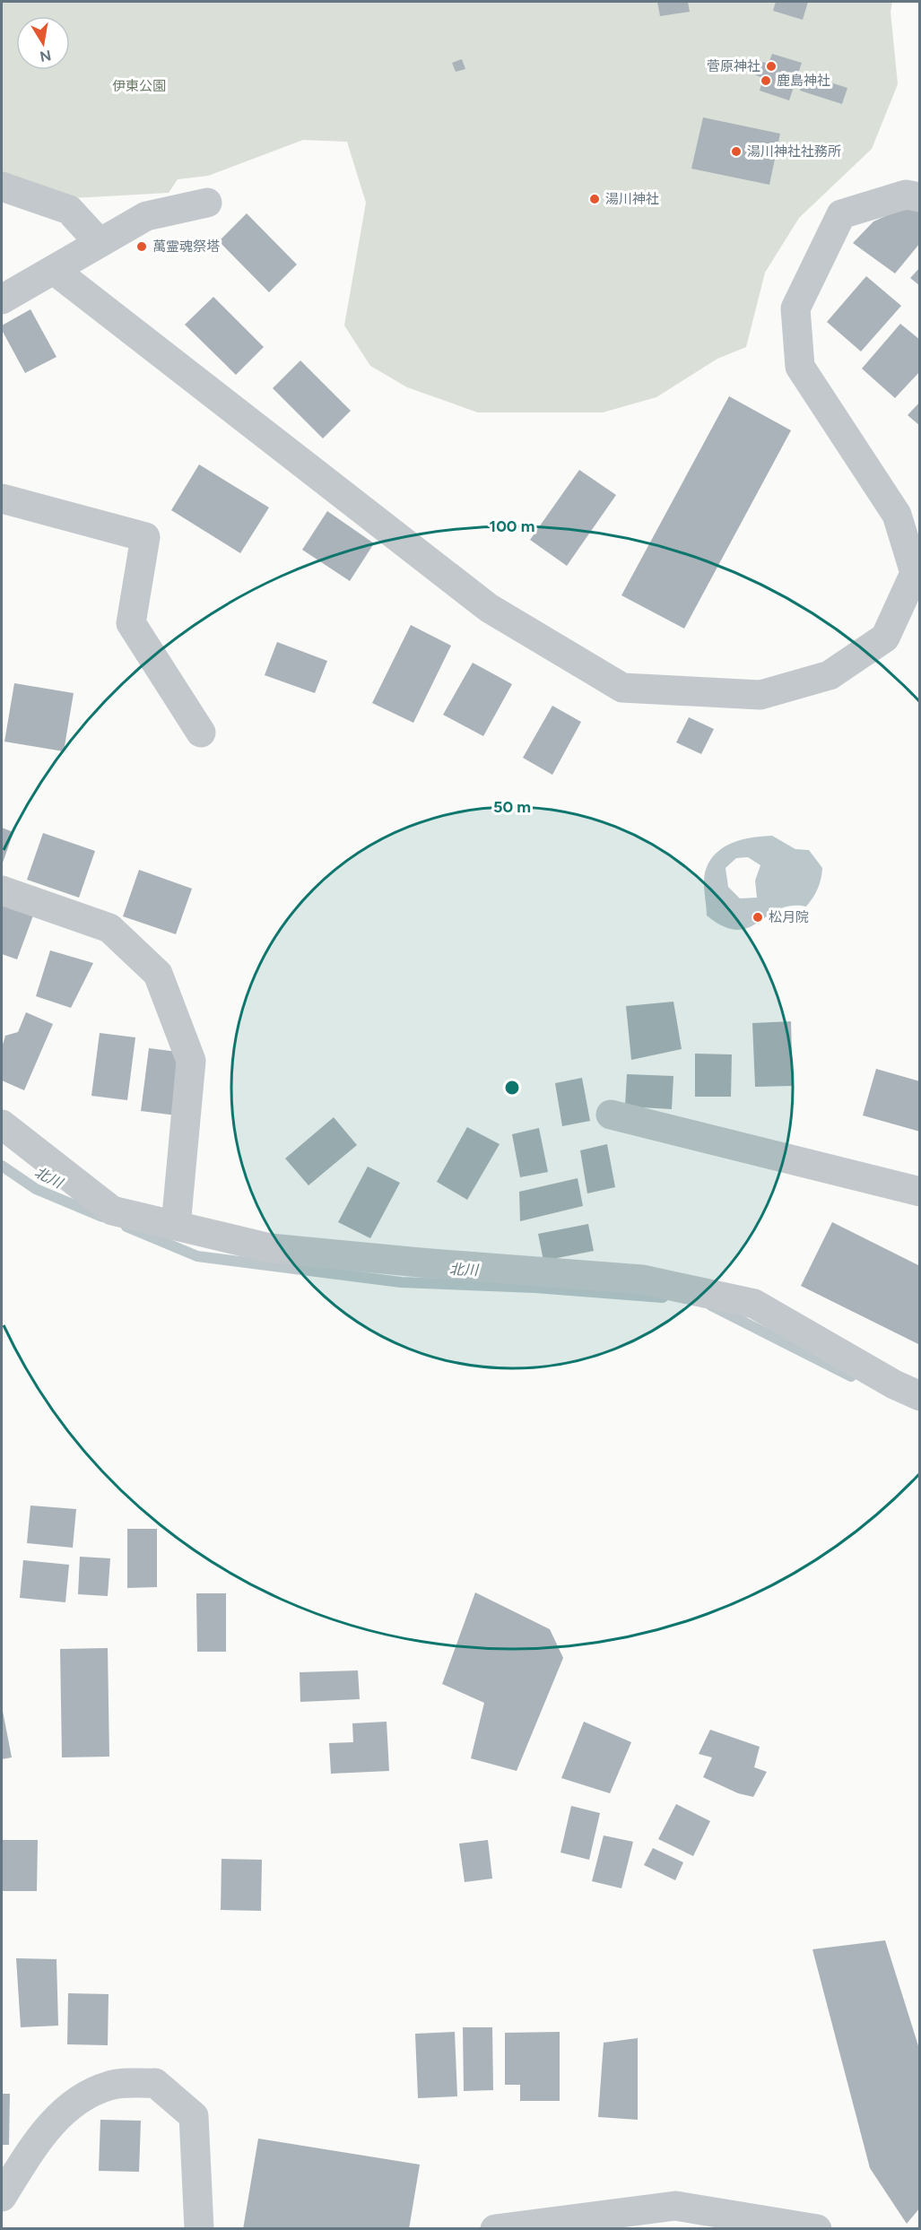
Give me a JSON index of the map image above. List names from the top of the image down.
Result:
{
  "water": ["北川"],
  "parks": ["伊東公園"],
  "places": [
    "菅原神社",
    "鹿島神社",
    "湯川神社社務所",
    "湯川神社",
    "萬霊魂祭塔",
    "松月院"
  ],
  "north": "bottom",
  "rings": ["100 m", "50 m"]
}
